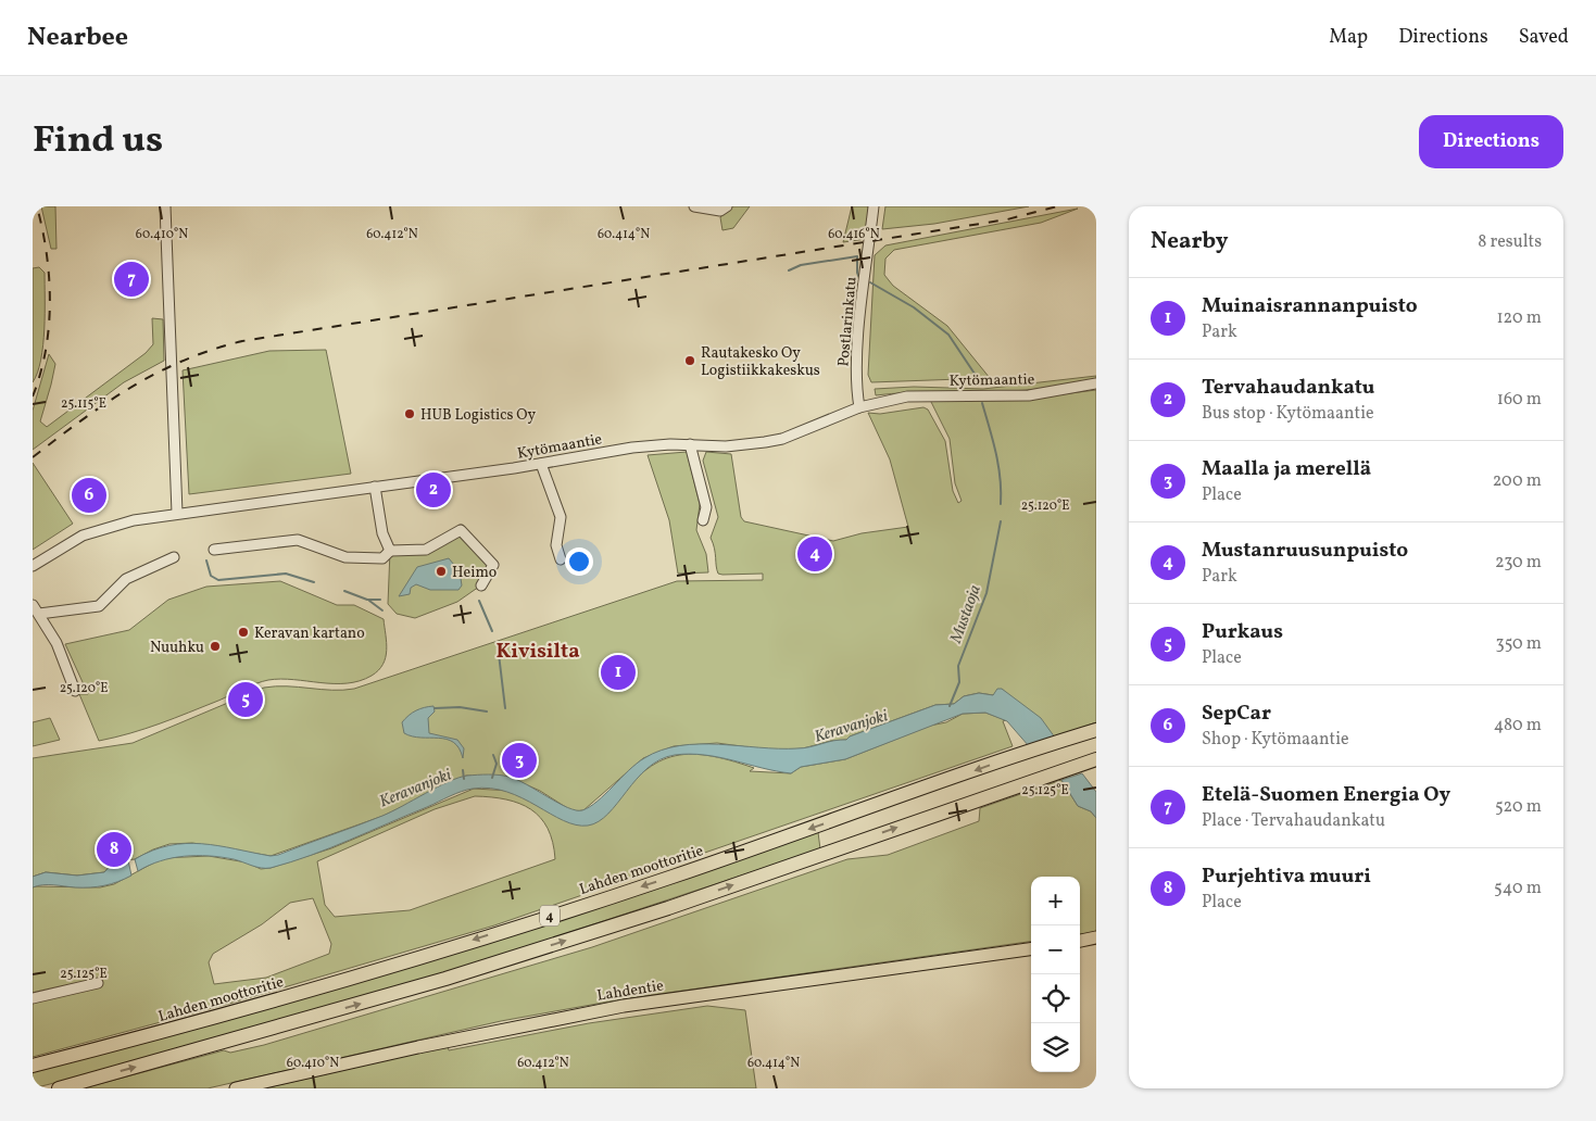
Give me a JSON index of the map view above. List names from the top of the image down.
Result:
{
  "streets": {
    "highway": ["Lahden moottoritie", "4"],
    "main road": ["Lahdentie"],
    "street": ["Postlarinkatu", "Kytömaantie"]
  },
  "crossings": [
    ["Postlarinkatu", "Kytömaantie"]
  ],
  "districts": ["Kivisilta"],
  "water": ["Mustaoja", "Keravanjoki"],
  "places": [
    "Rautakesko Oy Logistiikkakeskus",
    "HUB Logistics Oy",
    "Heimo",
    "Keravan kartano",
    "Nuuhku"
  ],
  "page": {
    "header": "Nearbee",
    "nav": ["Map", "Directions", "Saved"],
    "title": "Find us",
    "buttons": "Directions",
    "heading": ["Nearby", "8 results"],
    "pins": [
      "7",
      "2",
      "6",
      "4",
      "1",
      "5",
      "3",
      "8"
    ],
    "list": [
      {
        "mark": "1",
        "name": "Muinaisrannanpuisto",
        "note": "Park",
        "value": "120 m"
      },
      {
        "mark": "2",
        "name": "Tervahaudankatu",
        "note": "Bus stop · Kytömaantie",
        "value": "160 m"
      },
      {
        "mark": "3",
        "name": "Maalla ja merellä",
        "note": "Place",
        "value": "200 m"
      },
      {
        "mark": "4",
        "name": "Mustanruusunpuisto",
        "note": "Park",
        "value": "230 m"
      },
      {
        "mark": "5",
        "name": "Purkaus",
        "note": "Place",
        "value": "350 m"
      },
      {
        "mark": "6",
        "name": "SepCar",
        "note": "Shop · Kytömaantie",
        "value": "480 m"
      },
      {
        "mark": "7",
        "name": "Etelä-Suomen Energia Oy",
        "note": "Place · Tervahaudankatu",
        "value": "520 m"
      },
      {
        "mark": "8",
        "name": "Purjehtiva muuri",
        "note": "Place",
        "value": "540 m"
      }
    ],
    "map_buttons": ["+", "−"]
  },
  "coordinates": [
    "60.410°N",
    "60.412°N",
    "60.414°N",
    "60.416°N",
    "25.115°E",
    "25.120°E",
    "25.125°E"
  ]
}
